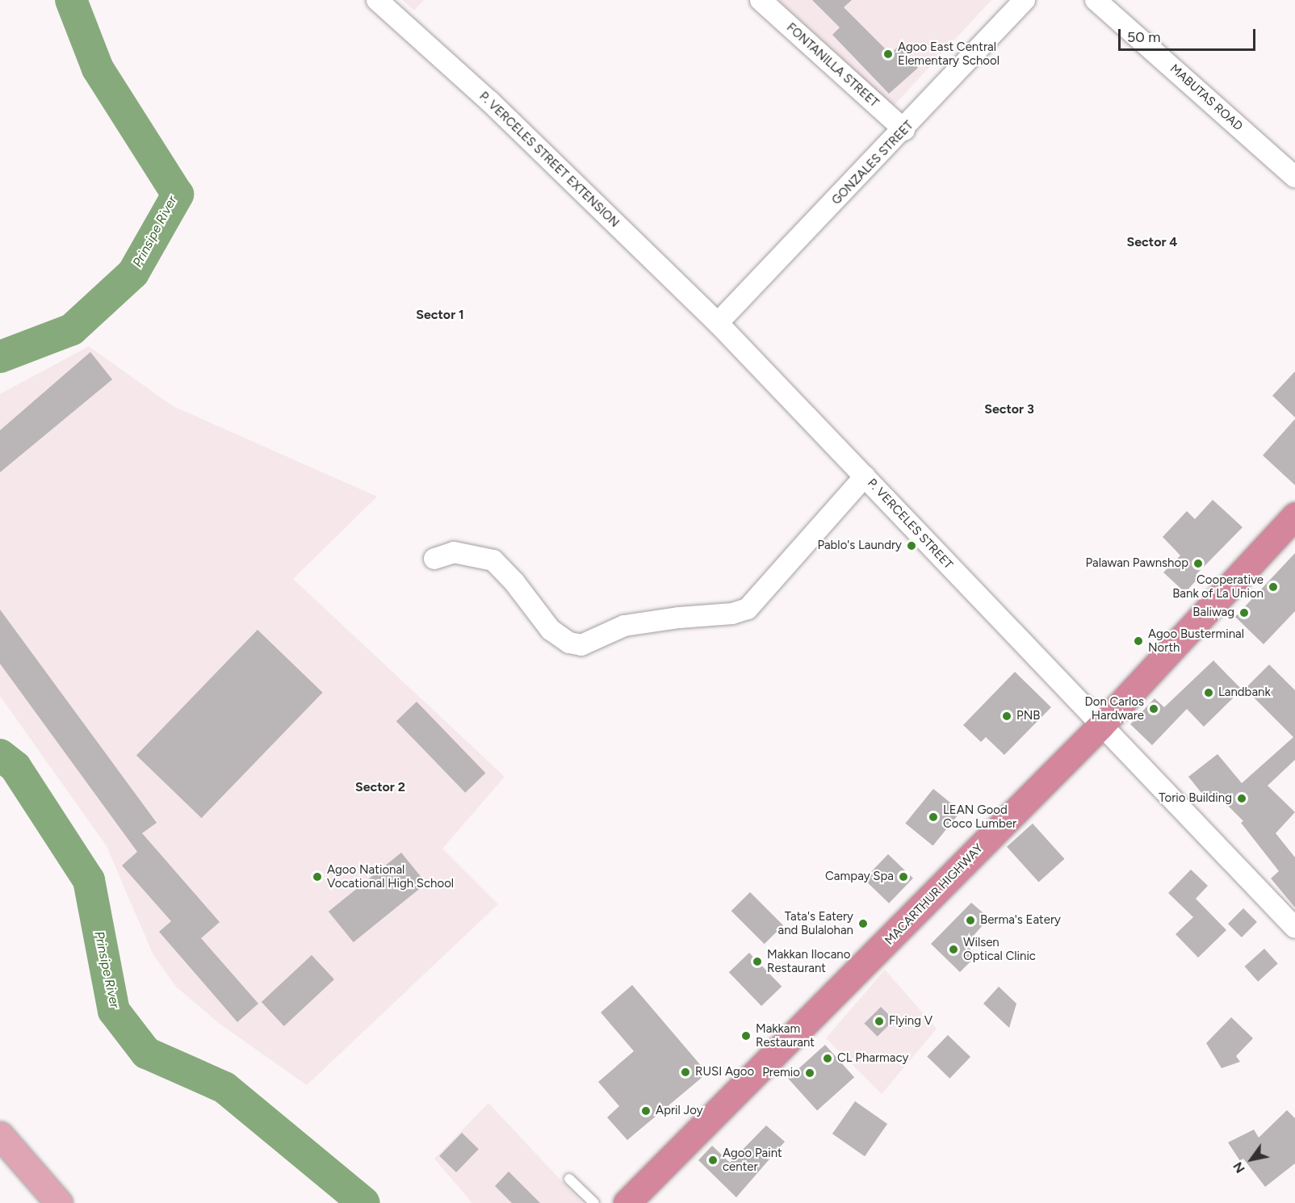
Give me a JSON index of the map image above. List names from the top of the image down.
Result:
{
  "streets": {
    "highway": ["MACARTHUR HIGHWAY"],
    "street": [
      "FONTANILLA STREET",
      "MABUTAS ROAD",
      "P. VERCELES STREET EXTENSION",
      "GONZALES STREET",
      "P. VERCELES STREET"
    ]
  },
  "crossings": [
    ["FONTANILLA STREET", "GONZALES STREET"],
    ["P. VERCELES STREET EXTENSION", "GONZALES STREET"],
    ["P. VERCELES STREET EXTENSION", "P. VERCELES STREET"],
    ["GONZALES STREET", "P. VERCELES STREET"],
    ["P. VERCELES STREET", "MACARTHUR HIGHWAY"]
  ],
  "districts": [
    "Sector 4",
    "Sector 1",
    "Sector 3",
    "Sector 2"
  ],
  "water": ["Prinsipe River"],
  "places": [
    "Agoo East Central Elementary School",
    "Pablo's Laundry",
    "Palawan Pawnshop",
    "Cooperative Bank of La Union",
    "Baliwag",
    "Agoo Busterminal North",
    "Landbank",
    "Don Carlos Hardware",
    "PNB",
    "Torio Building",
    "LEAN Good Coco Lumber",
    "Agoo National Vocational High School",
    "Campay Spa",
    "Berma's Eatery",
    "Tata's Eatery and Bulalohan",
    "Wilsen Optical Clinic",
    "Makkan Ilocano Restaurant",
    "Flying V",
    "Makkam Restaurant",
    "CL Pharmacy",
    "RUSI Agoo",
    "Premio",
    "April Joy",
    "Agoo Paint center"
  ],
  "scale_bar": "50 m",
  "north": "bottom left"
}
